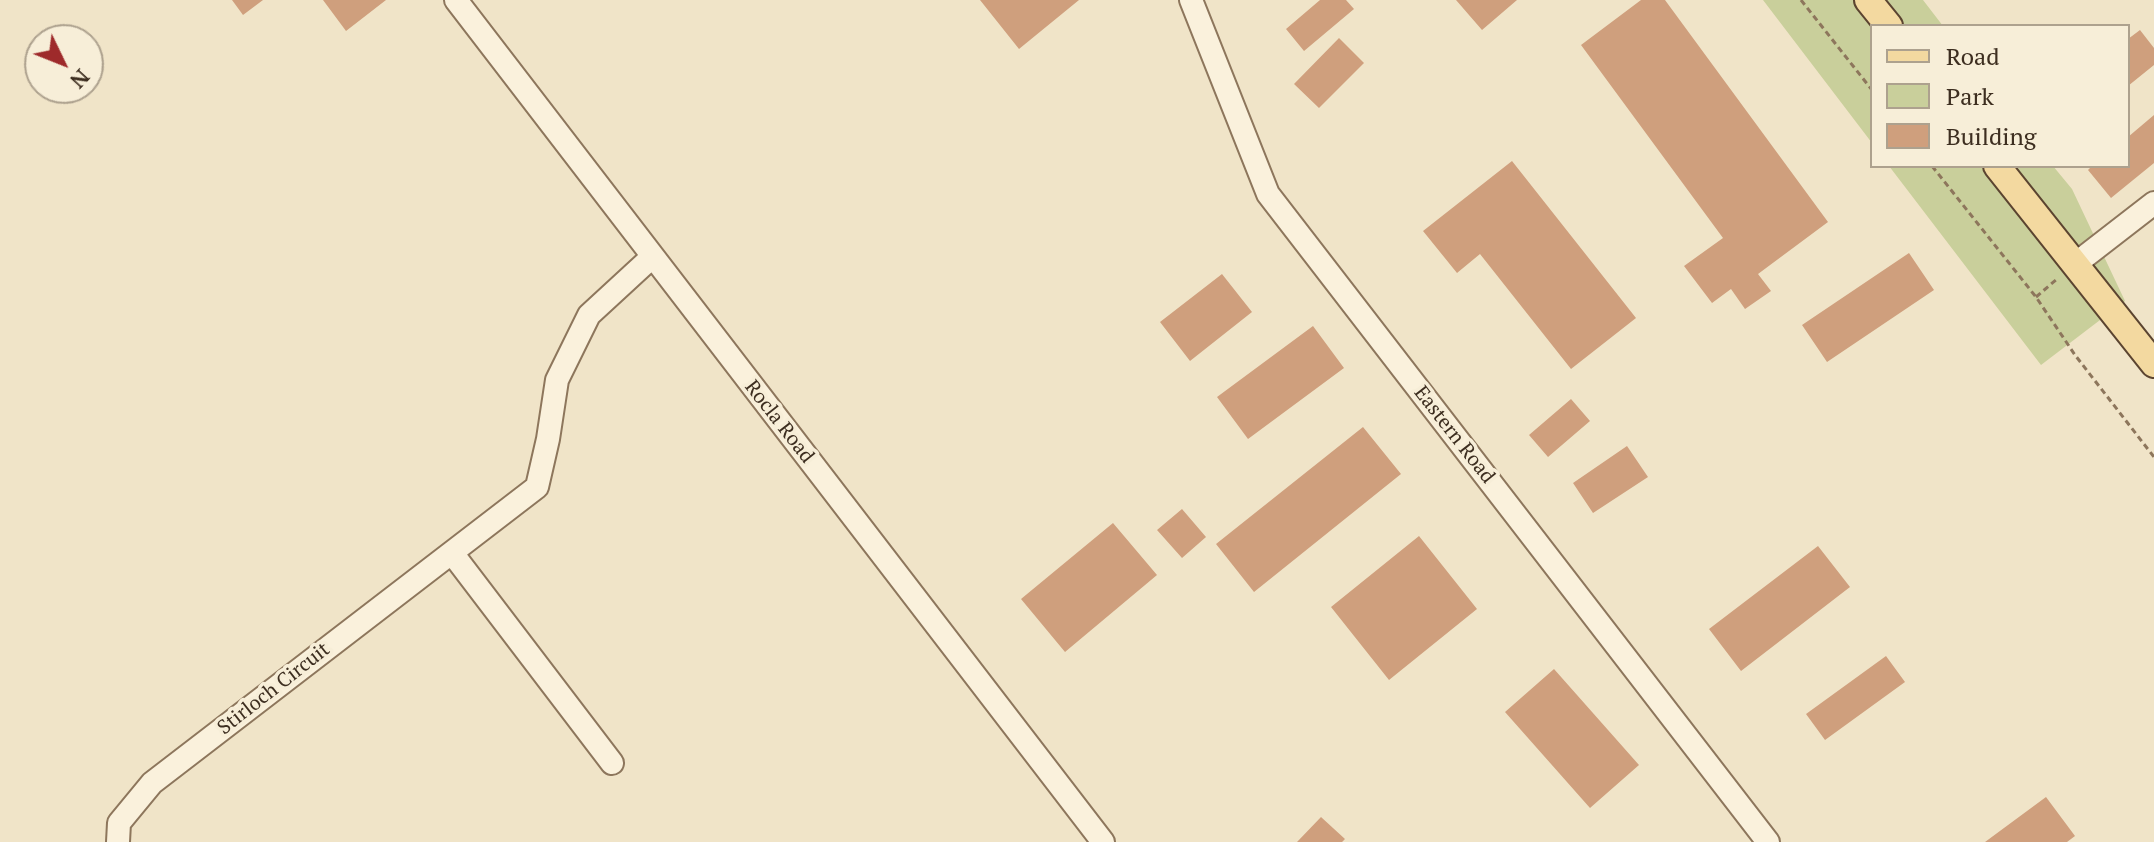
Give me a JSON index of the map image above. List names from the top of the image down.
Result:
{
  "streets": {
    "street": ["Rocla Road", "Eastern Road", "Stirloch Circuit"]
  },
  "crossings": [
    ["Rocla Road", "Stirloch Circuit"]
  ],
  "legend": ["Road", "Park", "Building"],
  "north": "bottom right"
}
